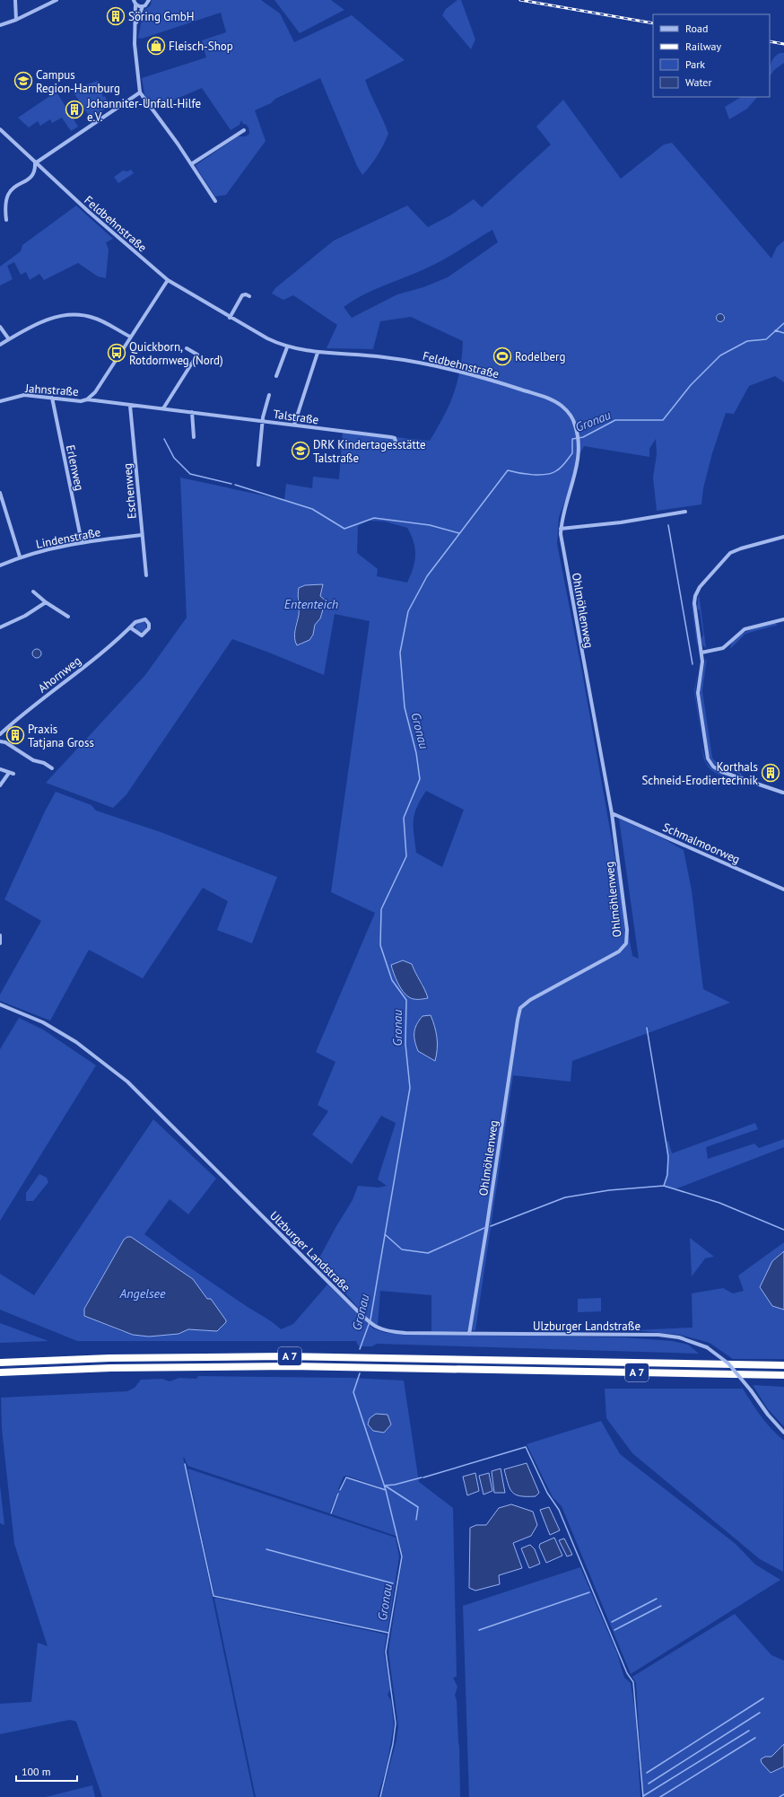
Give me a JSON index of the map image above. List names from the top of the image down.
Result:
{
  "streets": {
    "highway": ["A 7"],
    "street": [
      "Feldbehnstraße",
      "Jahnstraße",
      "Talstraße",
      "Erlenweg",
      "Eschenweg",
      "Lindenstraße",
      "Ohlmöhlenweg",
      "Ahornweg",
      "Schmalmoorweg",
      "Ulzburger Landstraße"
    ]
  },
  "crossings": [
    ["Feldbehnstraße", "Jahnstraße"],
    ["Feldbehnstraße", "Ohlmöhlenweg"],
    ["Jahnstraße", "Talstraße"],
    ["Jahnstraße", "Erlenweg"],
    ["Talstraße", "Eschenweg"],
    ["Erlenweg", "Lindenstraße"],
    ["Eschenweg", "Lindenstraße"],
    ["Ohlmöhlenweg", "Schmalmoorweg"],
    ["Ohlmöhlenweg", "Ulzburger Landstraße"]
  ],
  "water": ["Gronau", "Ententeich", "Angelsee"],
  "places": {
    "building": [
      "Söring GmbH",
      "Johanniter-Unfall-Hilfe e.V.",
      "Praxis Tatjana Gross",
      "Korthals Schneid-Erodiertechnik"
    ],
    "shop": ["Fleisch-Shop"],
    "school or university": ["Campus Region-Hamburg", "DRK Kindertagesstätte Talstraße"],
    "bus stop": ["Quickborn, Rotdornweg (Nord)"],
    "sports": ["Rodelberg"]
  },
  "legend": [
    "Road",
    "Railway",
    "Park",
    "Water"
  ],
  "scale_bar": "100 m"
}
